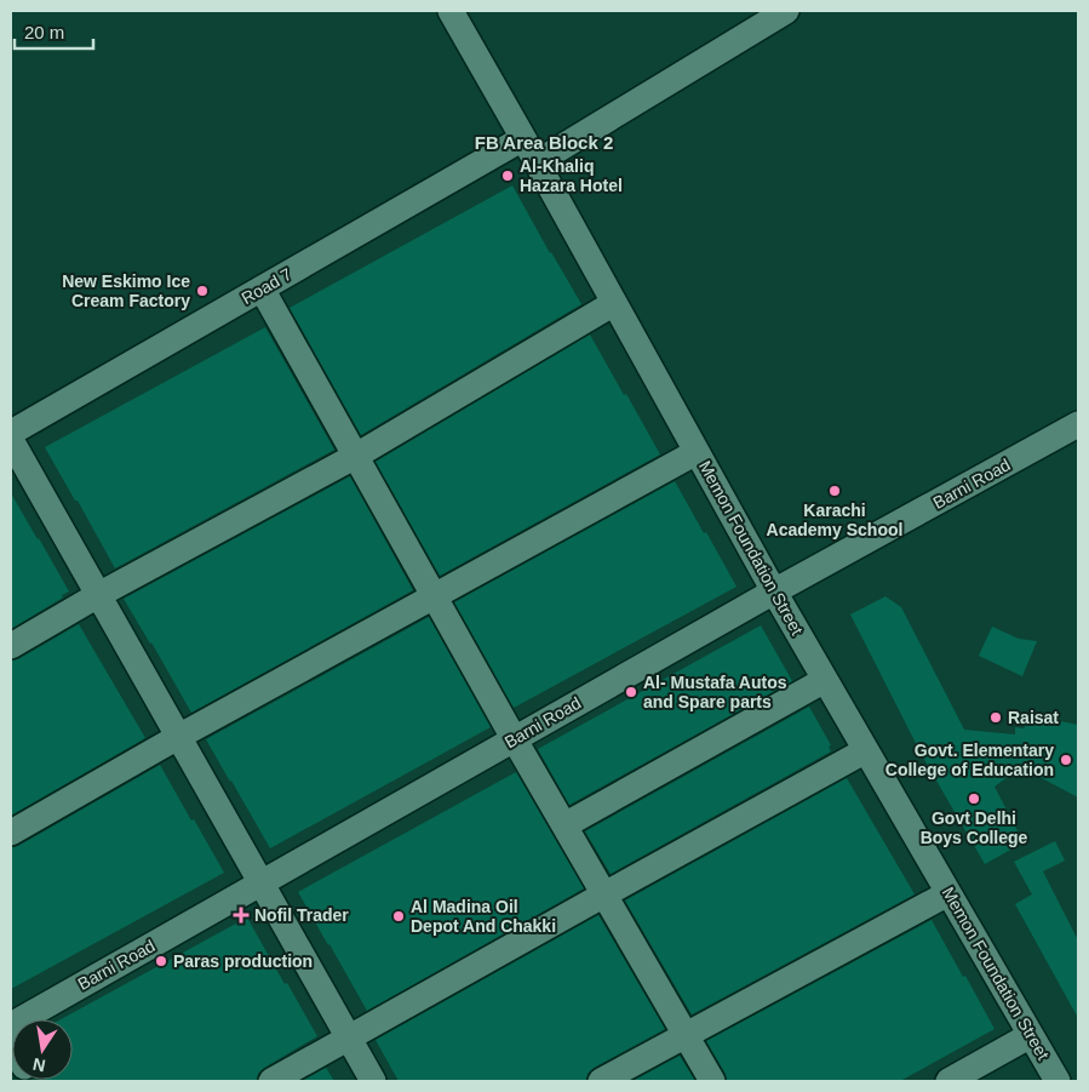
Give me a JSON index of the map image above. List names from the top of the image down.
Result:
{
  "streets": {
    "street": ["Road 7", "Barni Road", "Memon Foundation Street"]
  },
  "crossings": [
    ["Road 7", "Memon Foundation Street"],
    ["Barni Road", "Memon Foundation Street"]
  ],
  "districts": ["FB Area Block 2"],
  "places": {
    "other": [
      "Al-Khaliq Hazara Hotel",
      "New Eskimo Ice Cream Factory",
      "Karachi Academy School",
      "Al- Mustafa Autos and Spare parts",
      "Raisat",
      "Govt. Elementary College of Education",
      "Govt Delhi Boys College",
      "Al Madina Oil Depot And Chakki",
      "Paras production"
    ],
    "health": ["Nofil Trader"]
  },
  "scale_bar": "20 m",
  "north": "bottom"
}
